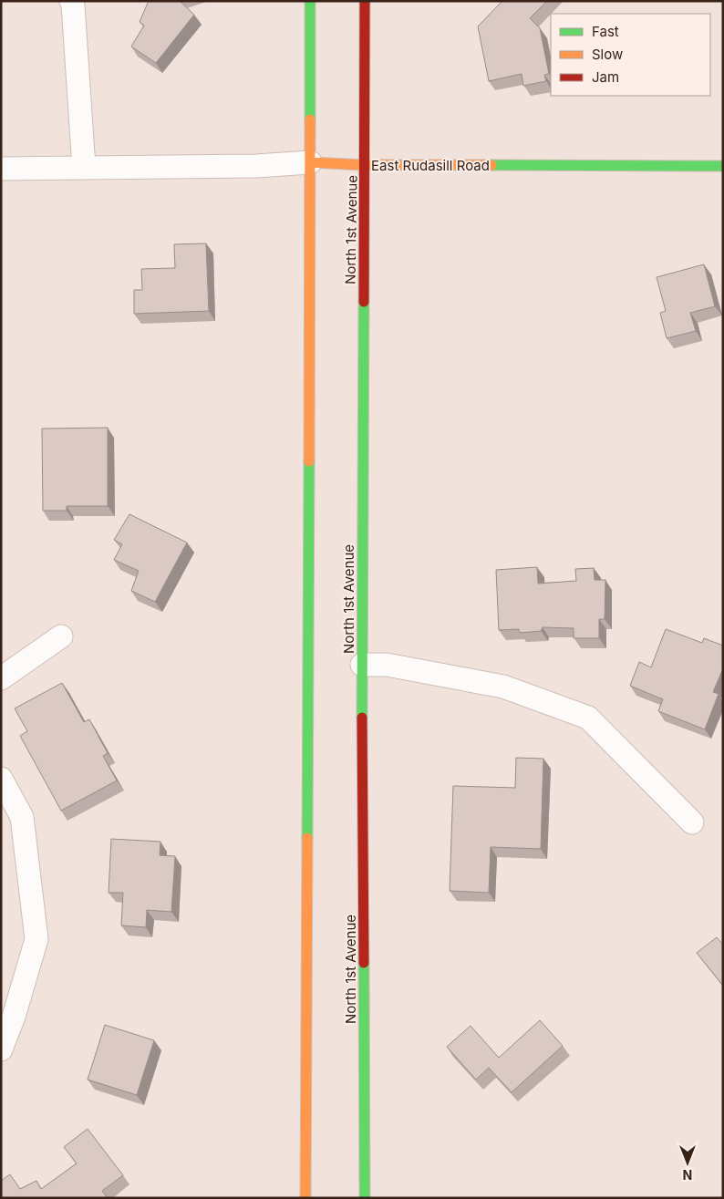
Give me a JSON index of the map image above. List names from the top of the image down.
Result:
{
  "streets": {
    "main road": ["East Rudasill Road", "North 1st Avenue"]
  },
  "crossings": [
    ["East Rudasill Road", "North 1st Avenue"]
  ],
  "legend": ["Fast", "Slow", "Jam"],
  "north": "bottom"
}
